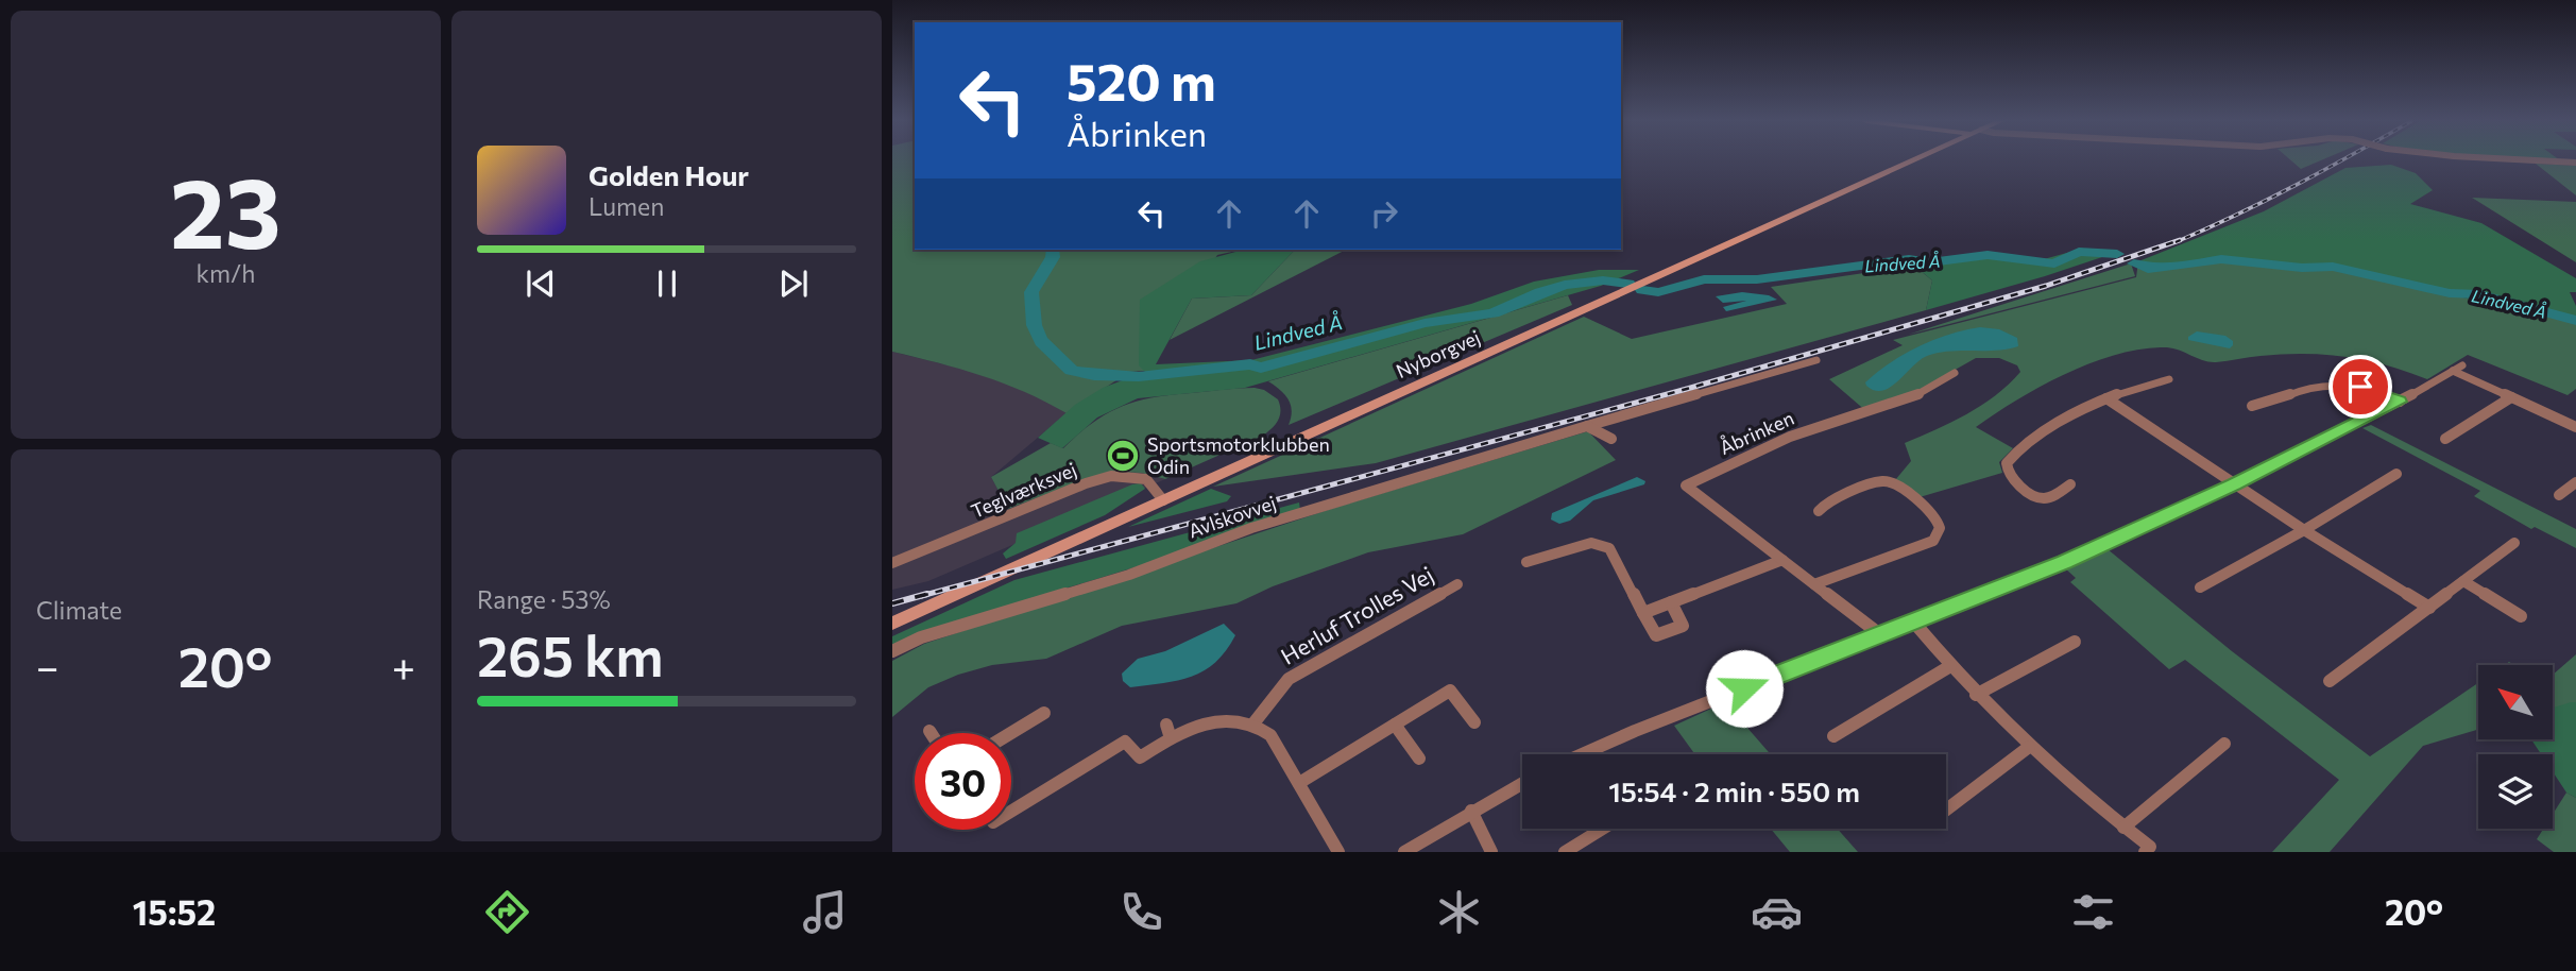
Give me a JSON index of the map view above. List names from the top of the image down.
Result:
{
  "streets": {
    "main road": ["Nyborgvej"],
    "street": [
      "Åbrinken",
      "Teglværksvej",
      "Avlskovvej",
      "Herluf Trolles Vej"
    ]
  },
  "crossings": [
    ["Nyborgvej", "Teglværksvej"]
  ],
  "water": ["Lindved Å"],
  "places": {
    "sports": ["Sportsmotorklubben Odin"]
  },
  "north": "top left",
  "page": {
    "tile": [
      ["23", "km/h"],
      "Climate",
      ["Range · 53%", "265 km"]
    ],
    "turn": ["520 m", "Åbrinken"],
    "song": ["Golden Hour", "Lumen"],
    "heat": ["−", "20°", "+"],
    "limit": "30",
    "trip": "15:54 · 2 min · 550 m",
    "tabs": ["15:52", "20°"]
  }
}
